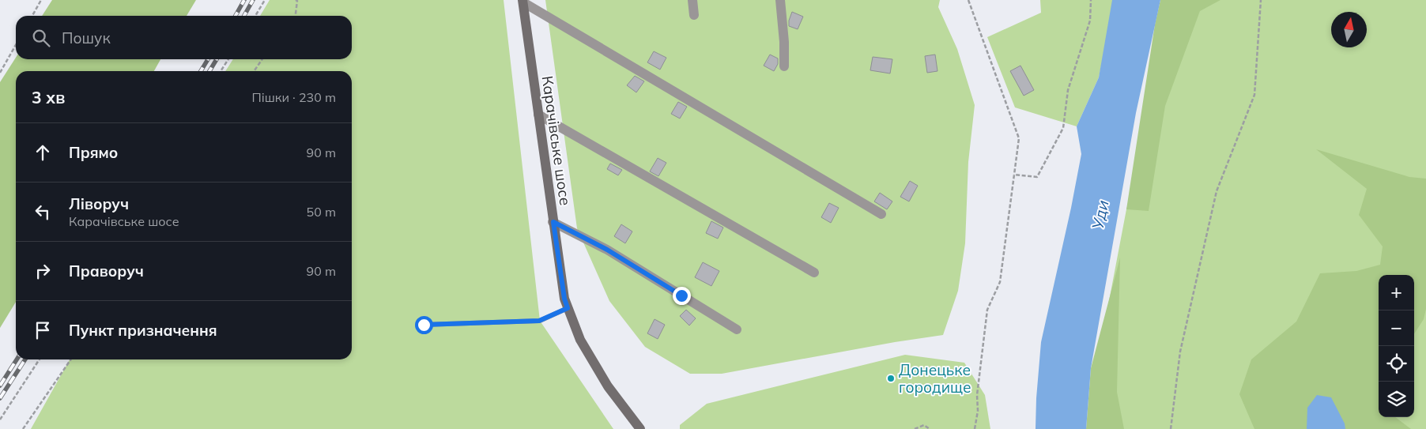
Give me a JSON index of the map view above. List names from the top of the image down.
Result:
{
  "streets": {
    "main road": ["Карачівське шосе"]
  },
  "water": ["Уди"],
  "places": ["Донецьке городище"],
  "north": "top",
  "page": {
    "search": "Пошук",
    "heading": ["3 хв", "Пішки · 230 m"],
    "list": [
      ["Прямо", "90 m"],
      ["Ліворуч", "Карачівське шосе", "50 m"],
      ["Праворуч", "90 m"],
      "Пункт призначення"
    ],
    "map_buttons": ["+", "−"]
  }
}
